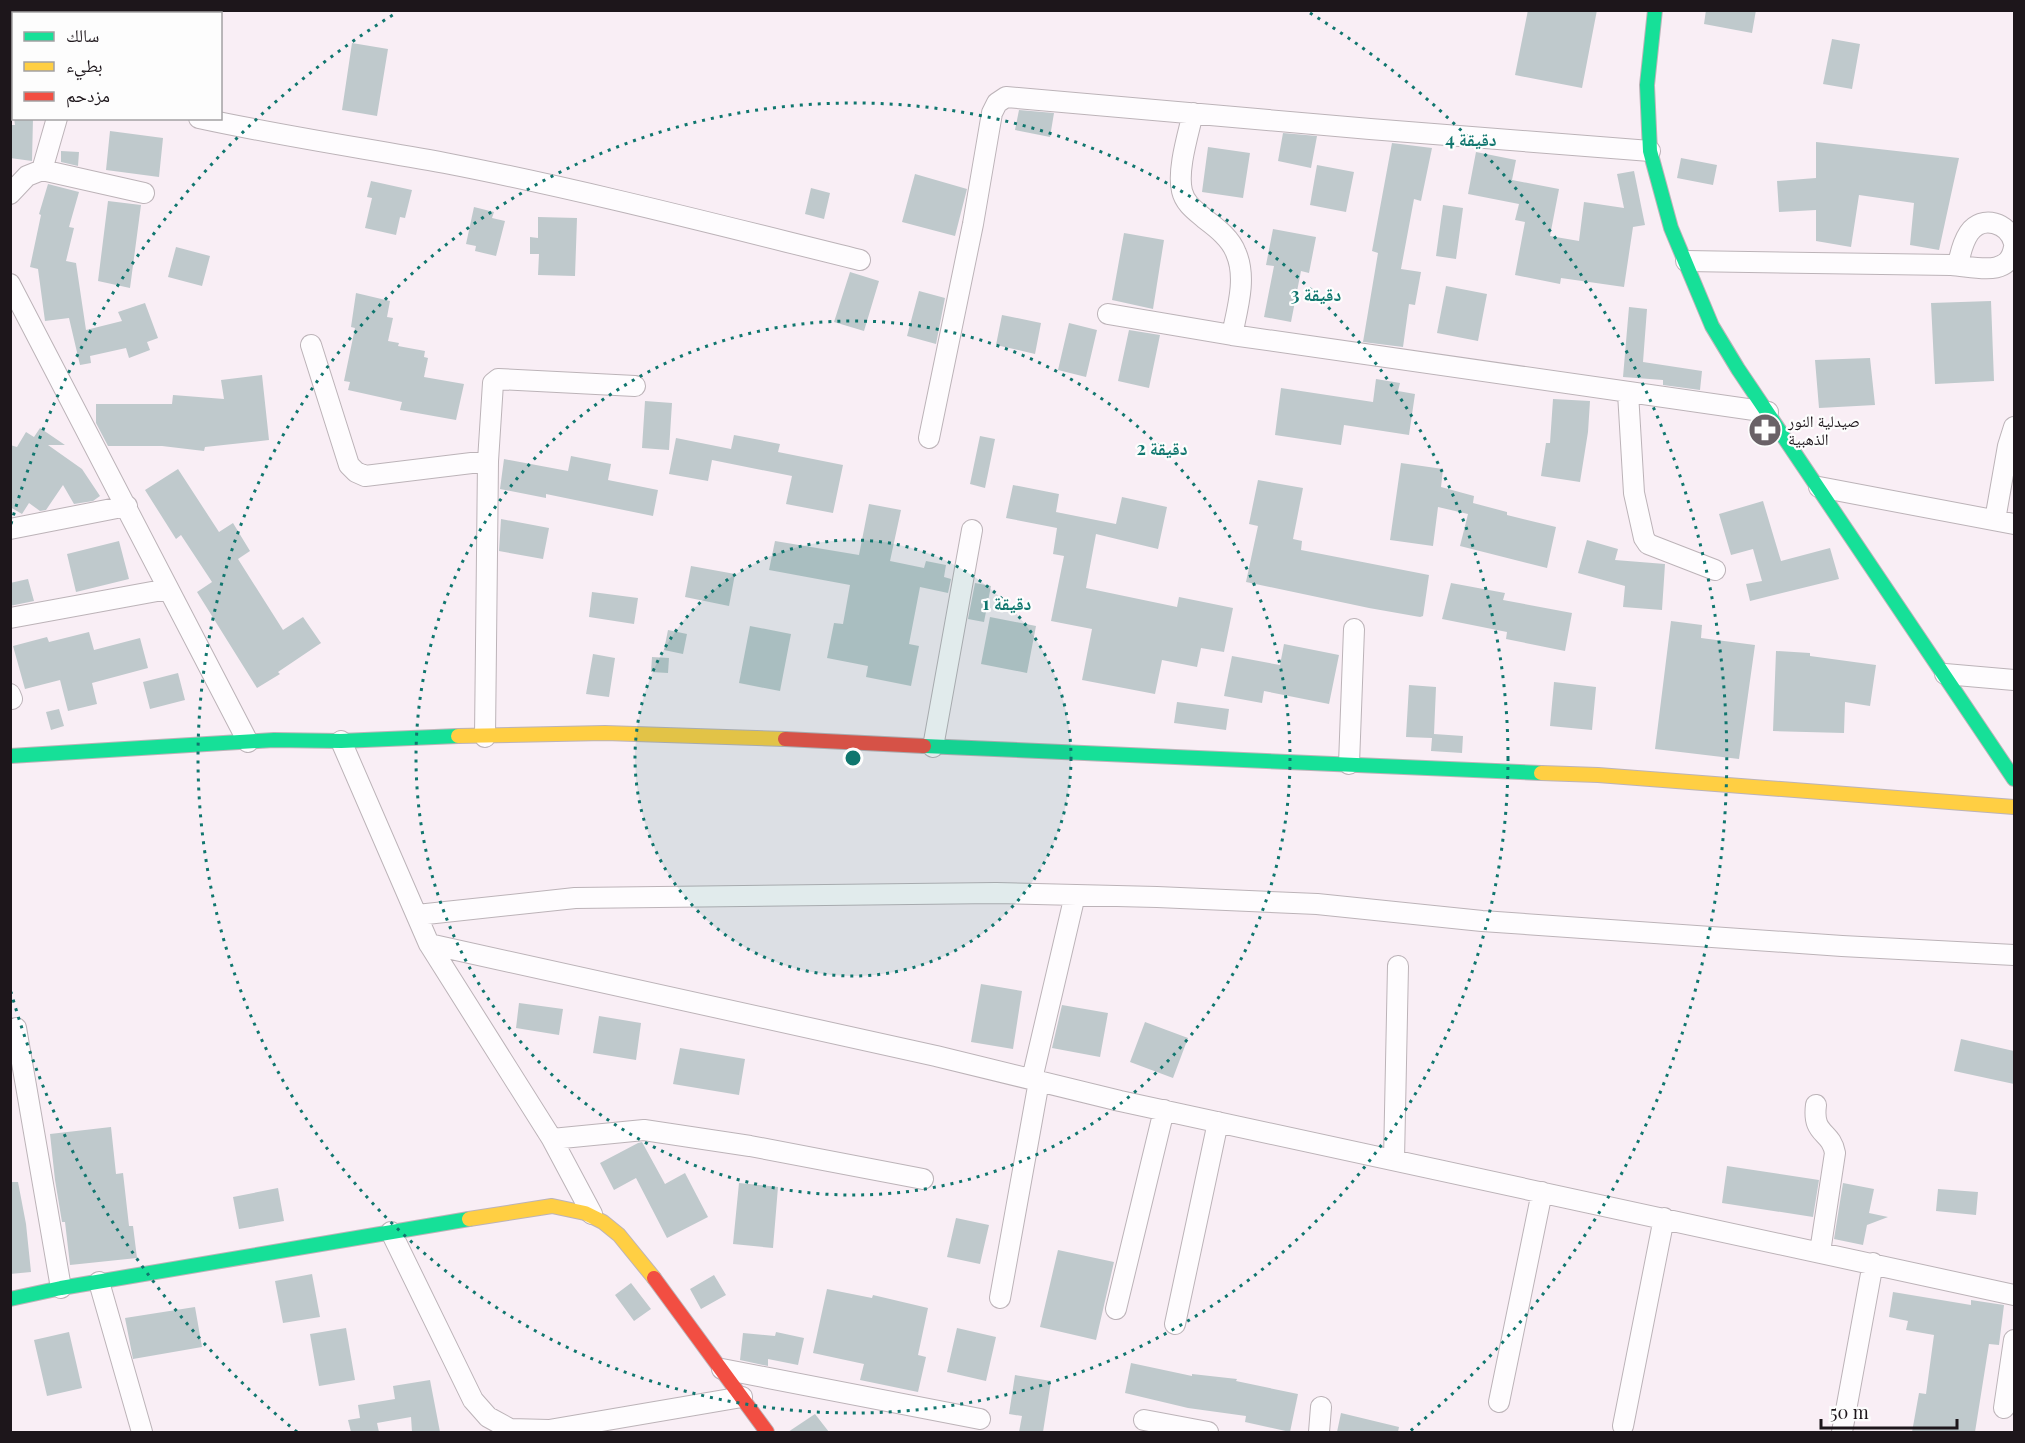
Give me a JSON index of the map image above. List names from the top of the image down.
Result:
{
  "places": {
    "pharmacy": ["صيدلية النور الذهبية"]
  },
  "legend": ["سالك", "بطيء", "مزدحم"],
  "scale_bar": "50 m",
  "rings": [
    "4 دقيقة",
    "3 دقيقة",
    "2 دقيقة",
    "1 دقيقة"
  ]
}
